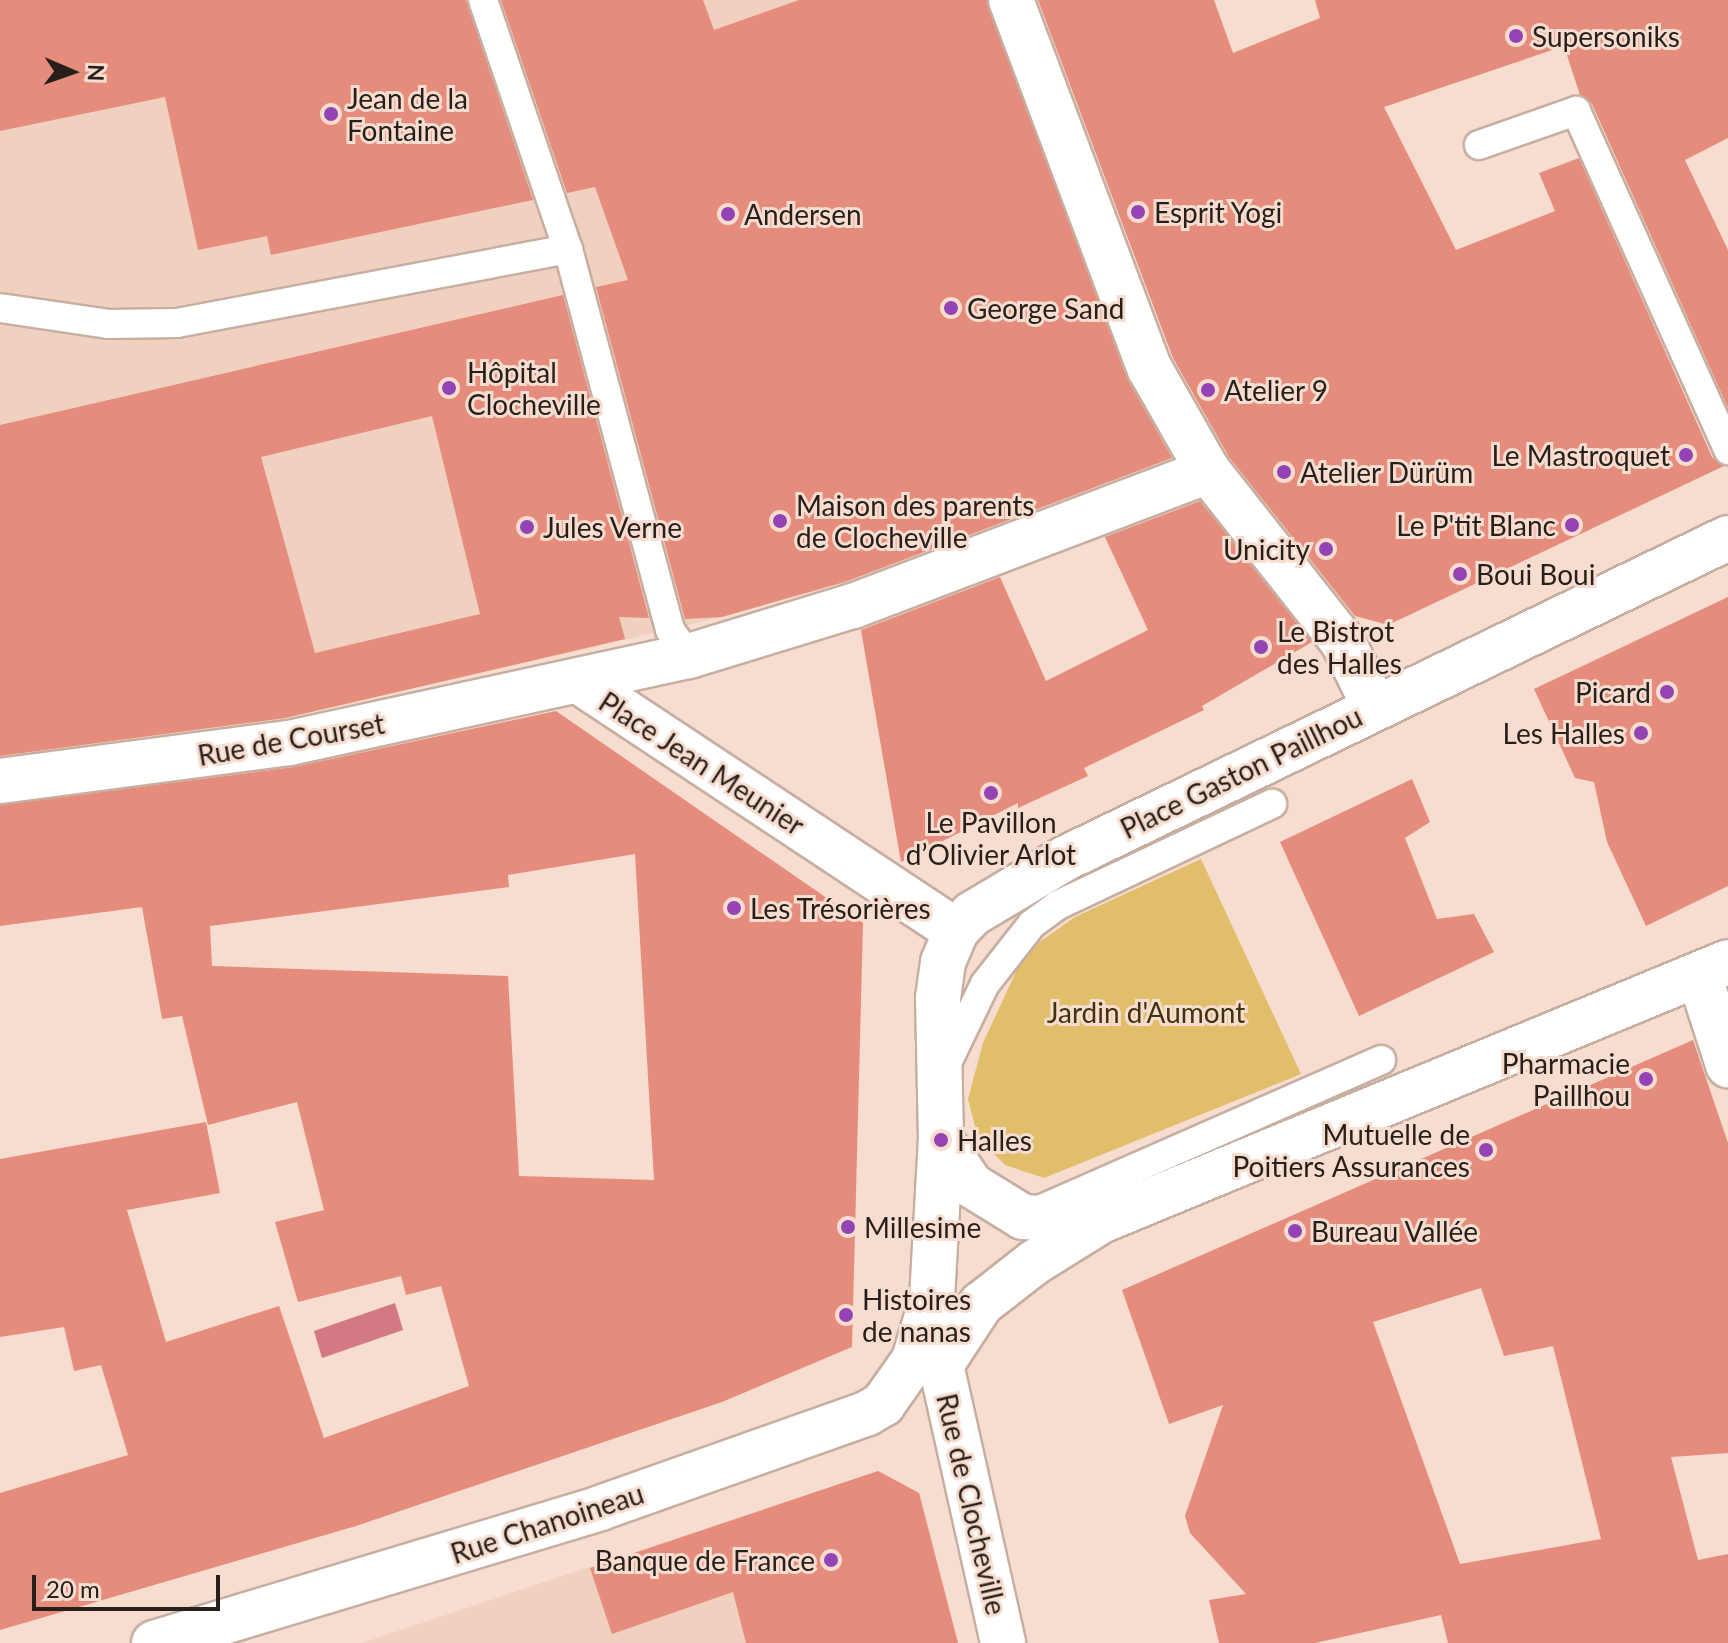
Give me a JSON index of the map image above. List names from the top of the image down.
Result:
{
  "streets": {
    "main road": [
      "Rue de Courset",
      "Place Jean Meunier",
      "Place Gaston Paillhou",
      "Rue de Clocheville",
      "Rue Chanoineau"
    ]
  },
  "crossings": [
    ["Rue de Courset", "Place Jean Meunier"],
    ["Place Jean Meunier", "Place Gaston Paillhou"],
    ["Place Gaston Paillhou", "Rue de Clocheville"],
    ["Place Gaston Paillhou", "Rue Chanoineau"],
    ["Rue de Clocheville", "Rue Chanoineau"]
  ],
  "parks": ["Jardin d'Aumont"],
  "places": [
    "Supersoniks",
    "Jean de la Fontaine",
    "Esprit Yogi",
    "Andersen",
    "George Sand",
    "Hôpital Clocheville",
    "Atelier 9",
    "Le Mastroquet",
    "Atelier Dürüm",
    "Maison des parents de Clocheville",
    "Le P'tit Blanc",
    "Jules Verne",
    "Unicity",
    "Boui Boui",
    "Le Bistrot des Halles",
    "Picard",
    "Les Halles",
    "Le Pavillon d’Olivier Arlot",
    "Les Trésorières",
    "Pharmacie Paillhou",
    "Halles",
    "Mutuelle de Poitiers Assurances",
    "Millesime",
    "Bureau Vallée",
    "Histoires de nanas",
    "Banque de France"
  ],
  "scale_bar": "20 m",
  "north": "right"
}
